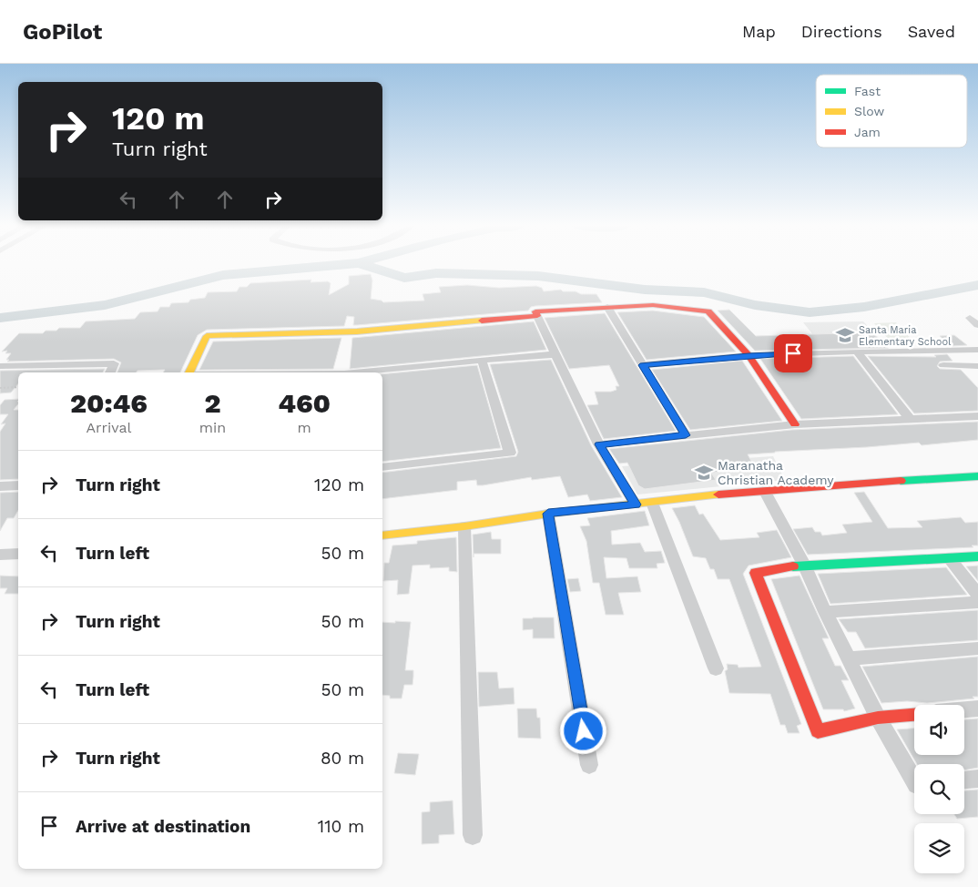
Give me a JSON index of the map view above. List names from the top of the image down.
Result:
{
  "places": {
    "school or university": ["Santa Maria Elementary School", "Maranatha Christian Academy"]
  },
  "legend": ["Fast", "Slow", "Jam"],
  "page": {
    "header": "GoPilot",
    "nav": ["Map", "Directions", "Saved"],
    "turn": ["120 m", "Turn right"],
    "eta": [
      "20:46",
      "Arrival",
      "2",
      "min",
      "460",
      "m"
    ],
    "list": [
      {
        "name": "Turn right",
        "value": "120 m"
      },
      {
        "name": "Turn left",
        "value": "50 m"
      },
      {
        "name": "Turn right",
        "value": "50 m"
      },
      {
        "name": "Turn left",
        "value": "50 m"
      },
      {
        "name": "Turn right",
        "value": "80 m"
      },
      {
        "name": "Arrive at destination",
        "value": "110 m"
      }
    ]
  }
}
